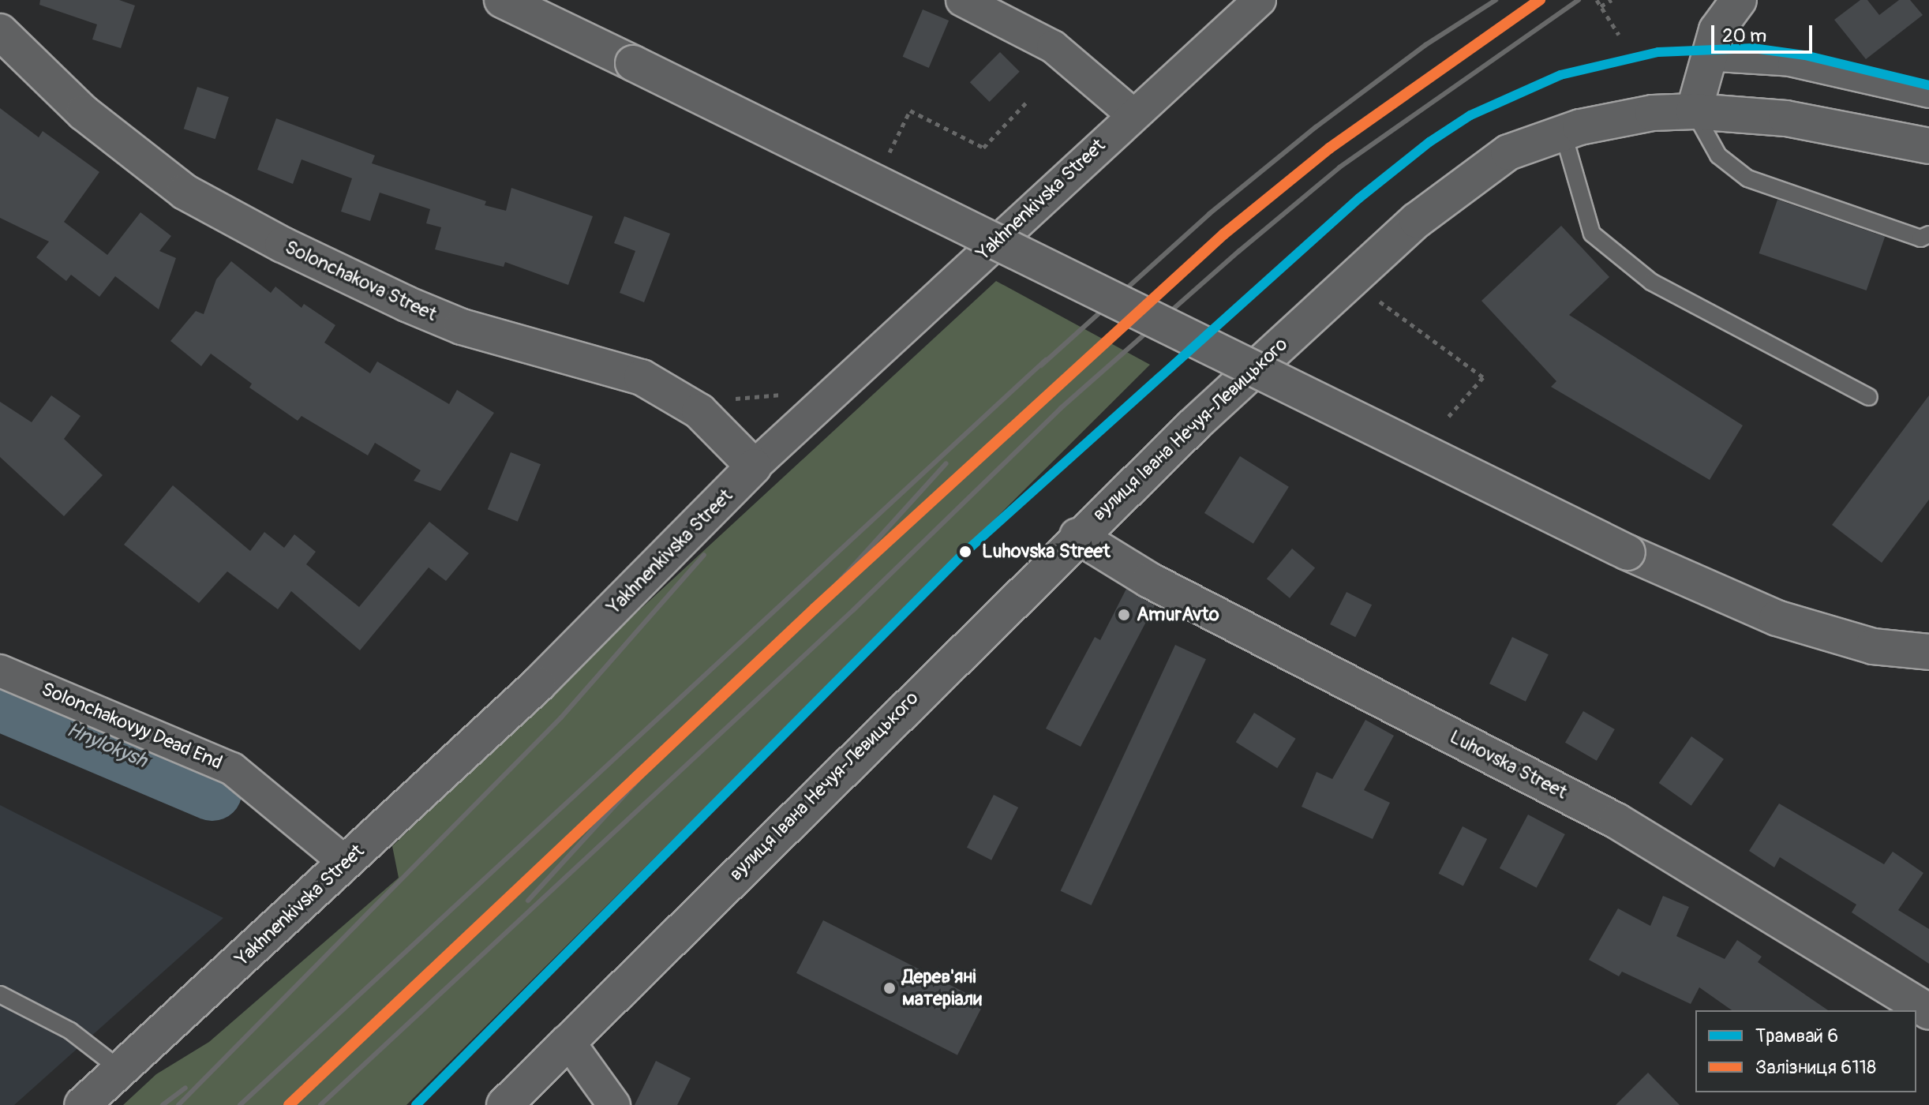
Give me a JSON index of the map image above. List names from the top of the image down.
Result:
{
  "streets": {
    "main road": [
      "Yakhnenkivska Street",
      "Solonchakova Street",
      "вулиця Івана Нечуя-Левицького",
      "Luhovska Street"
    ],
    "street": ["Solonchakovyy Dead End"]
  },
  "crossings": [
    ["Yakhnenkivska Street", "Solonchakova Street"],
    ["Yakhnenkivska Street", "Solonchakovyy Dead End"],
    ["вулиця Івана Нечуя-Левицького", "Luhovska Street"]
  ],
  "water": ["Hnylokysh"],
  "places": ["Luhovska Street", "AmurAvto", "Дерев'янi матерiали"],
  "lines": ["rail line 6118", "tram line 6"],
  "legend": ["Трамвай 6", "Залізниця 6118"],
  "scale_bar": "20 m"
}
